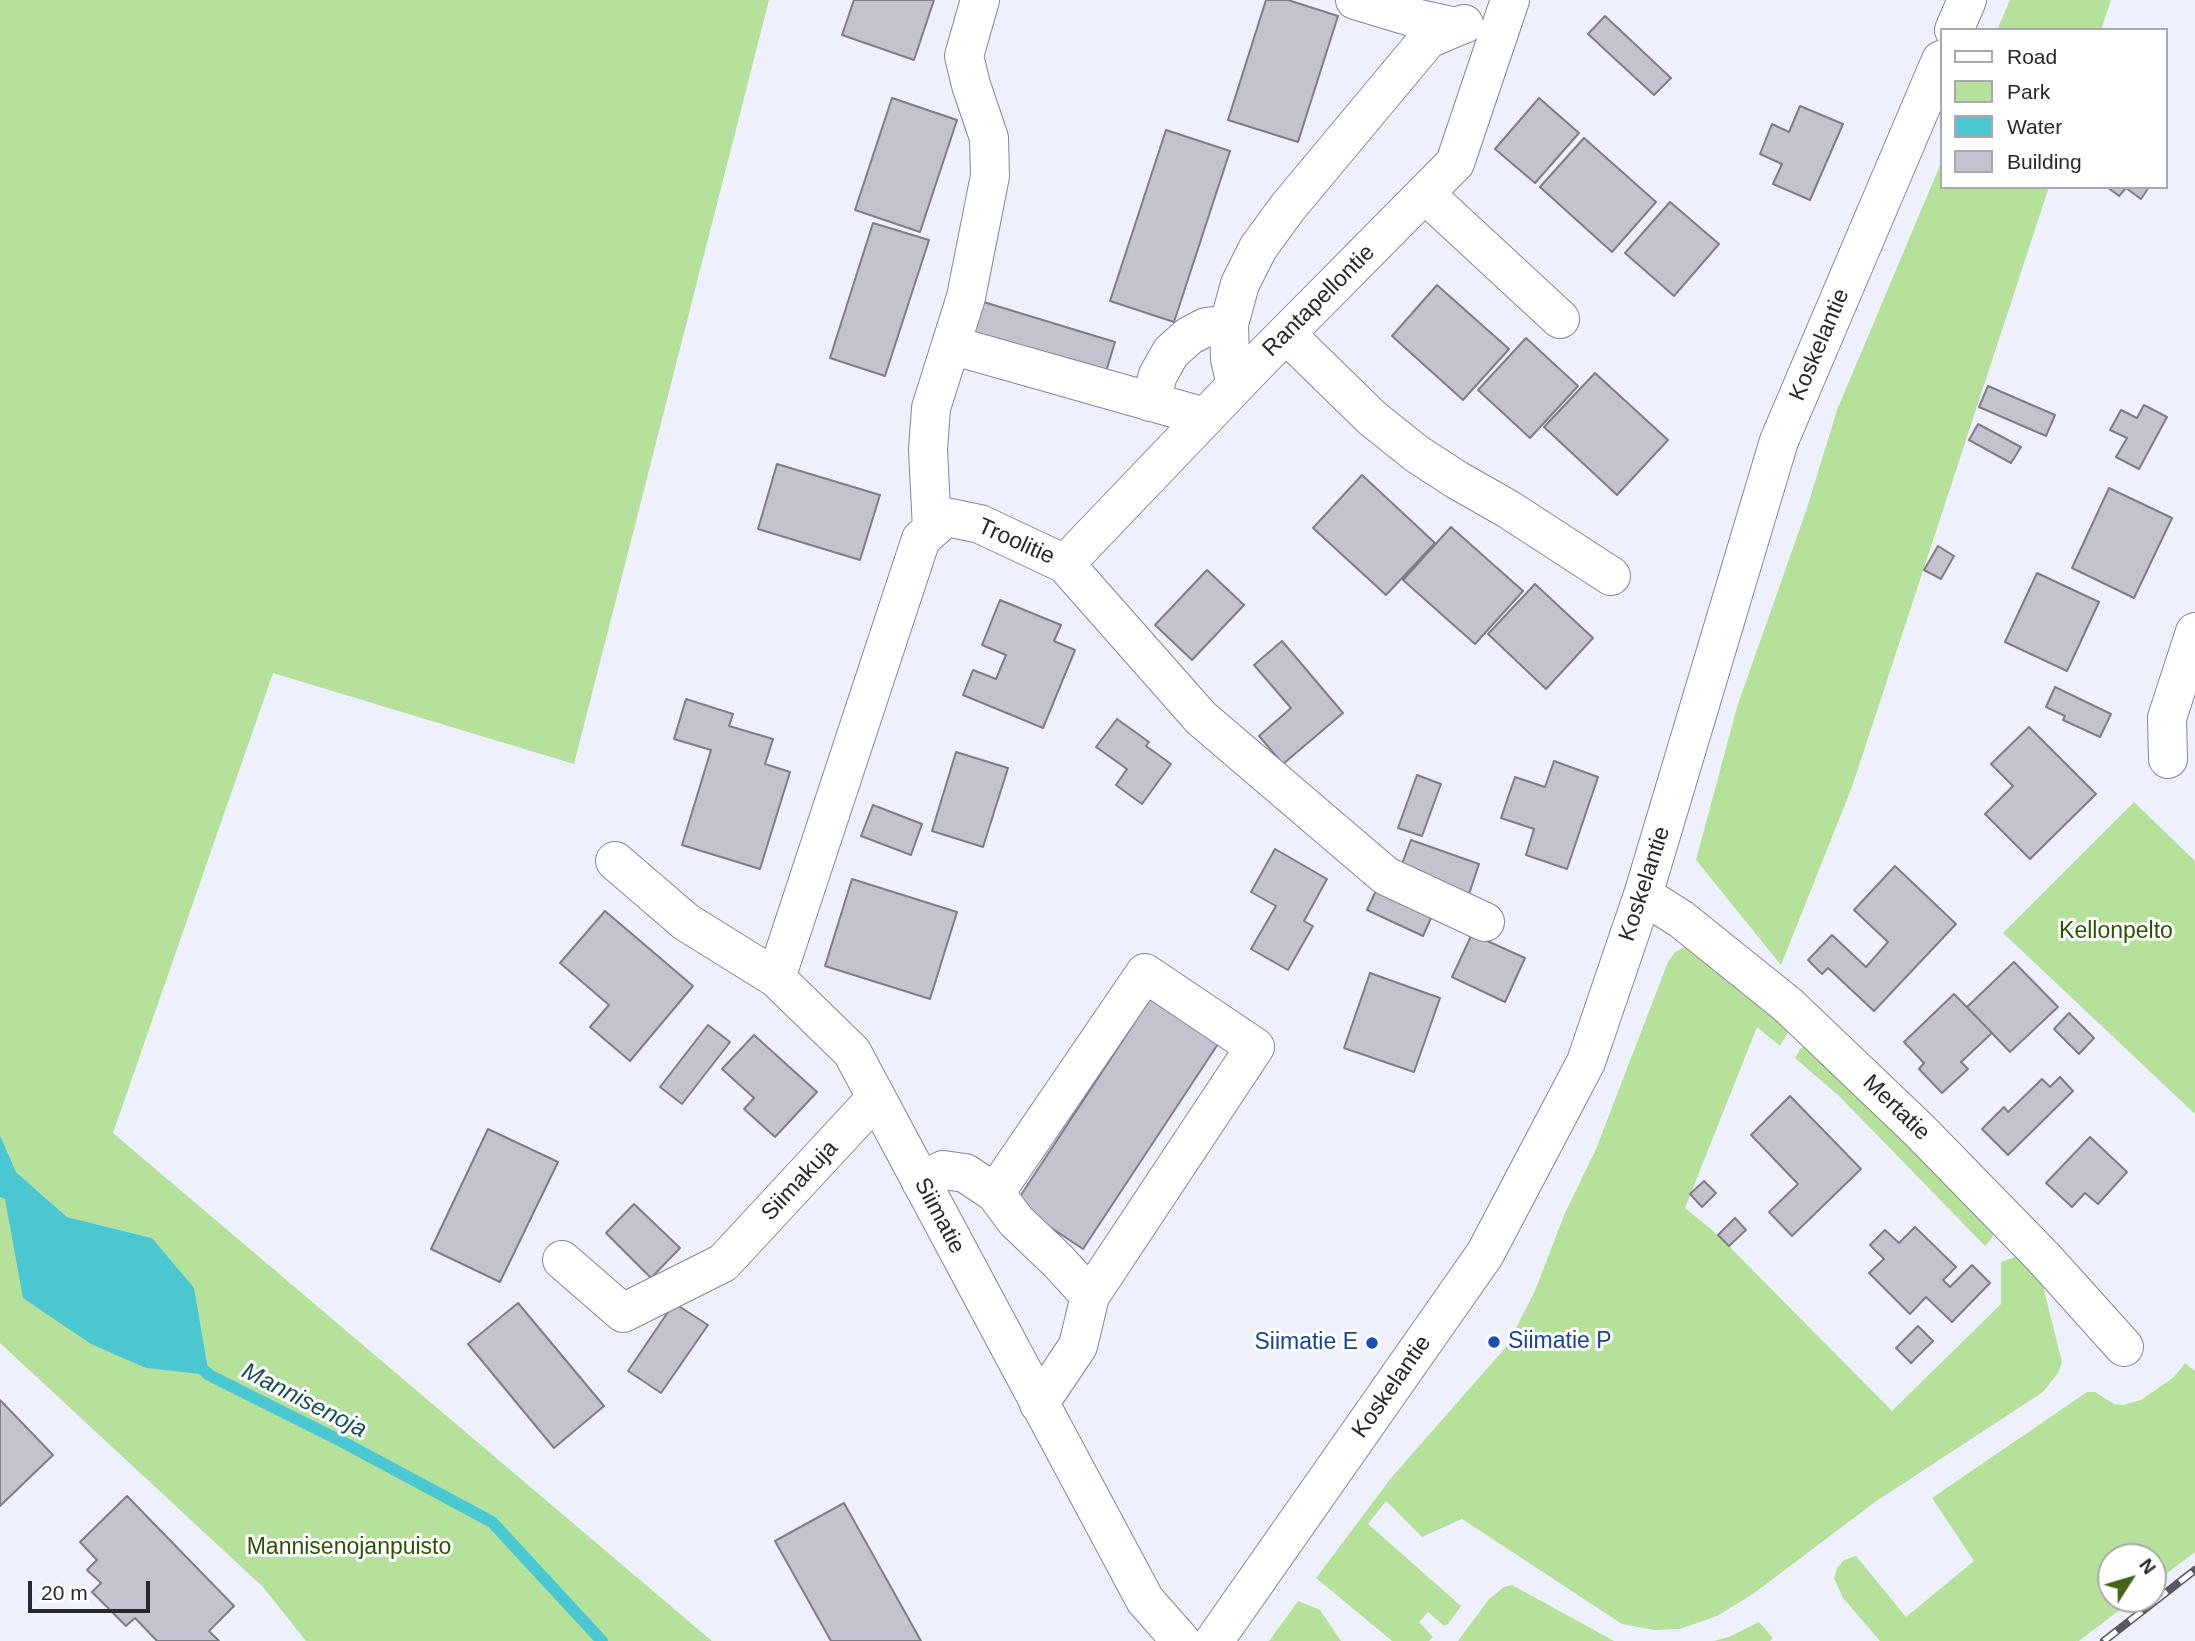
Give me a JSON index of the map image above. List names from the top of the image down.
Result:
{
  "streets": {
    "street": [
      "Rantapellontie",
      "Koskelantie",
      "Troolitie",
      "Mertatie",
      "Siimakuja",
      "Siimatie"
    ]
  },
  "crossings": [
    ["Rantapellontie", "Troolitie"],
    ["Koskelantie", "Mertatie"],
    ["Siimakuja", "Siimatie"]
  ],
  "water": ["Mannisenoja"],
  "parks": ["Kellonpelto", "Mannisenojanpuisto"],
  "places": ["Siimatie P", "Siimatie E"],
  "legend": [
    "Road",
    "Park",
    "Water",
    "Building"
  ],
  "scale_bar": "20 m",
  "north": "top right"
}
